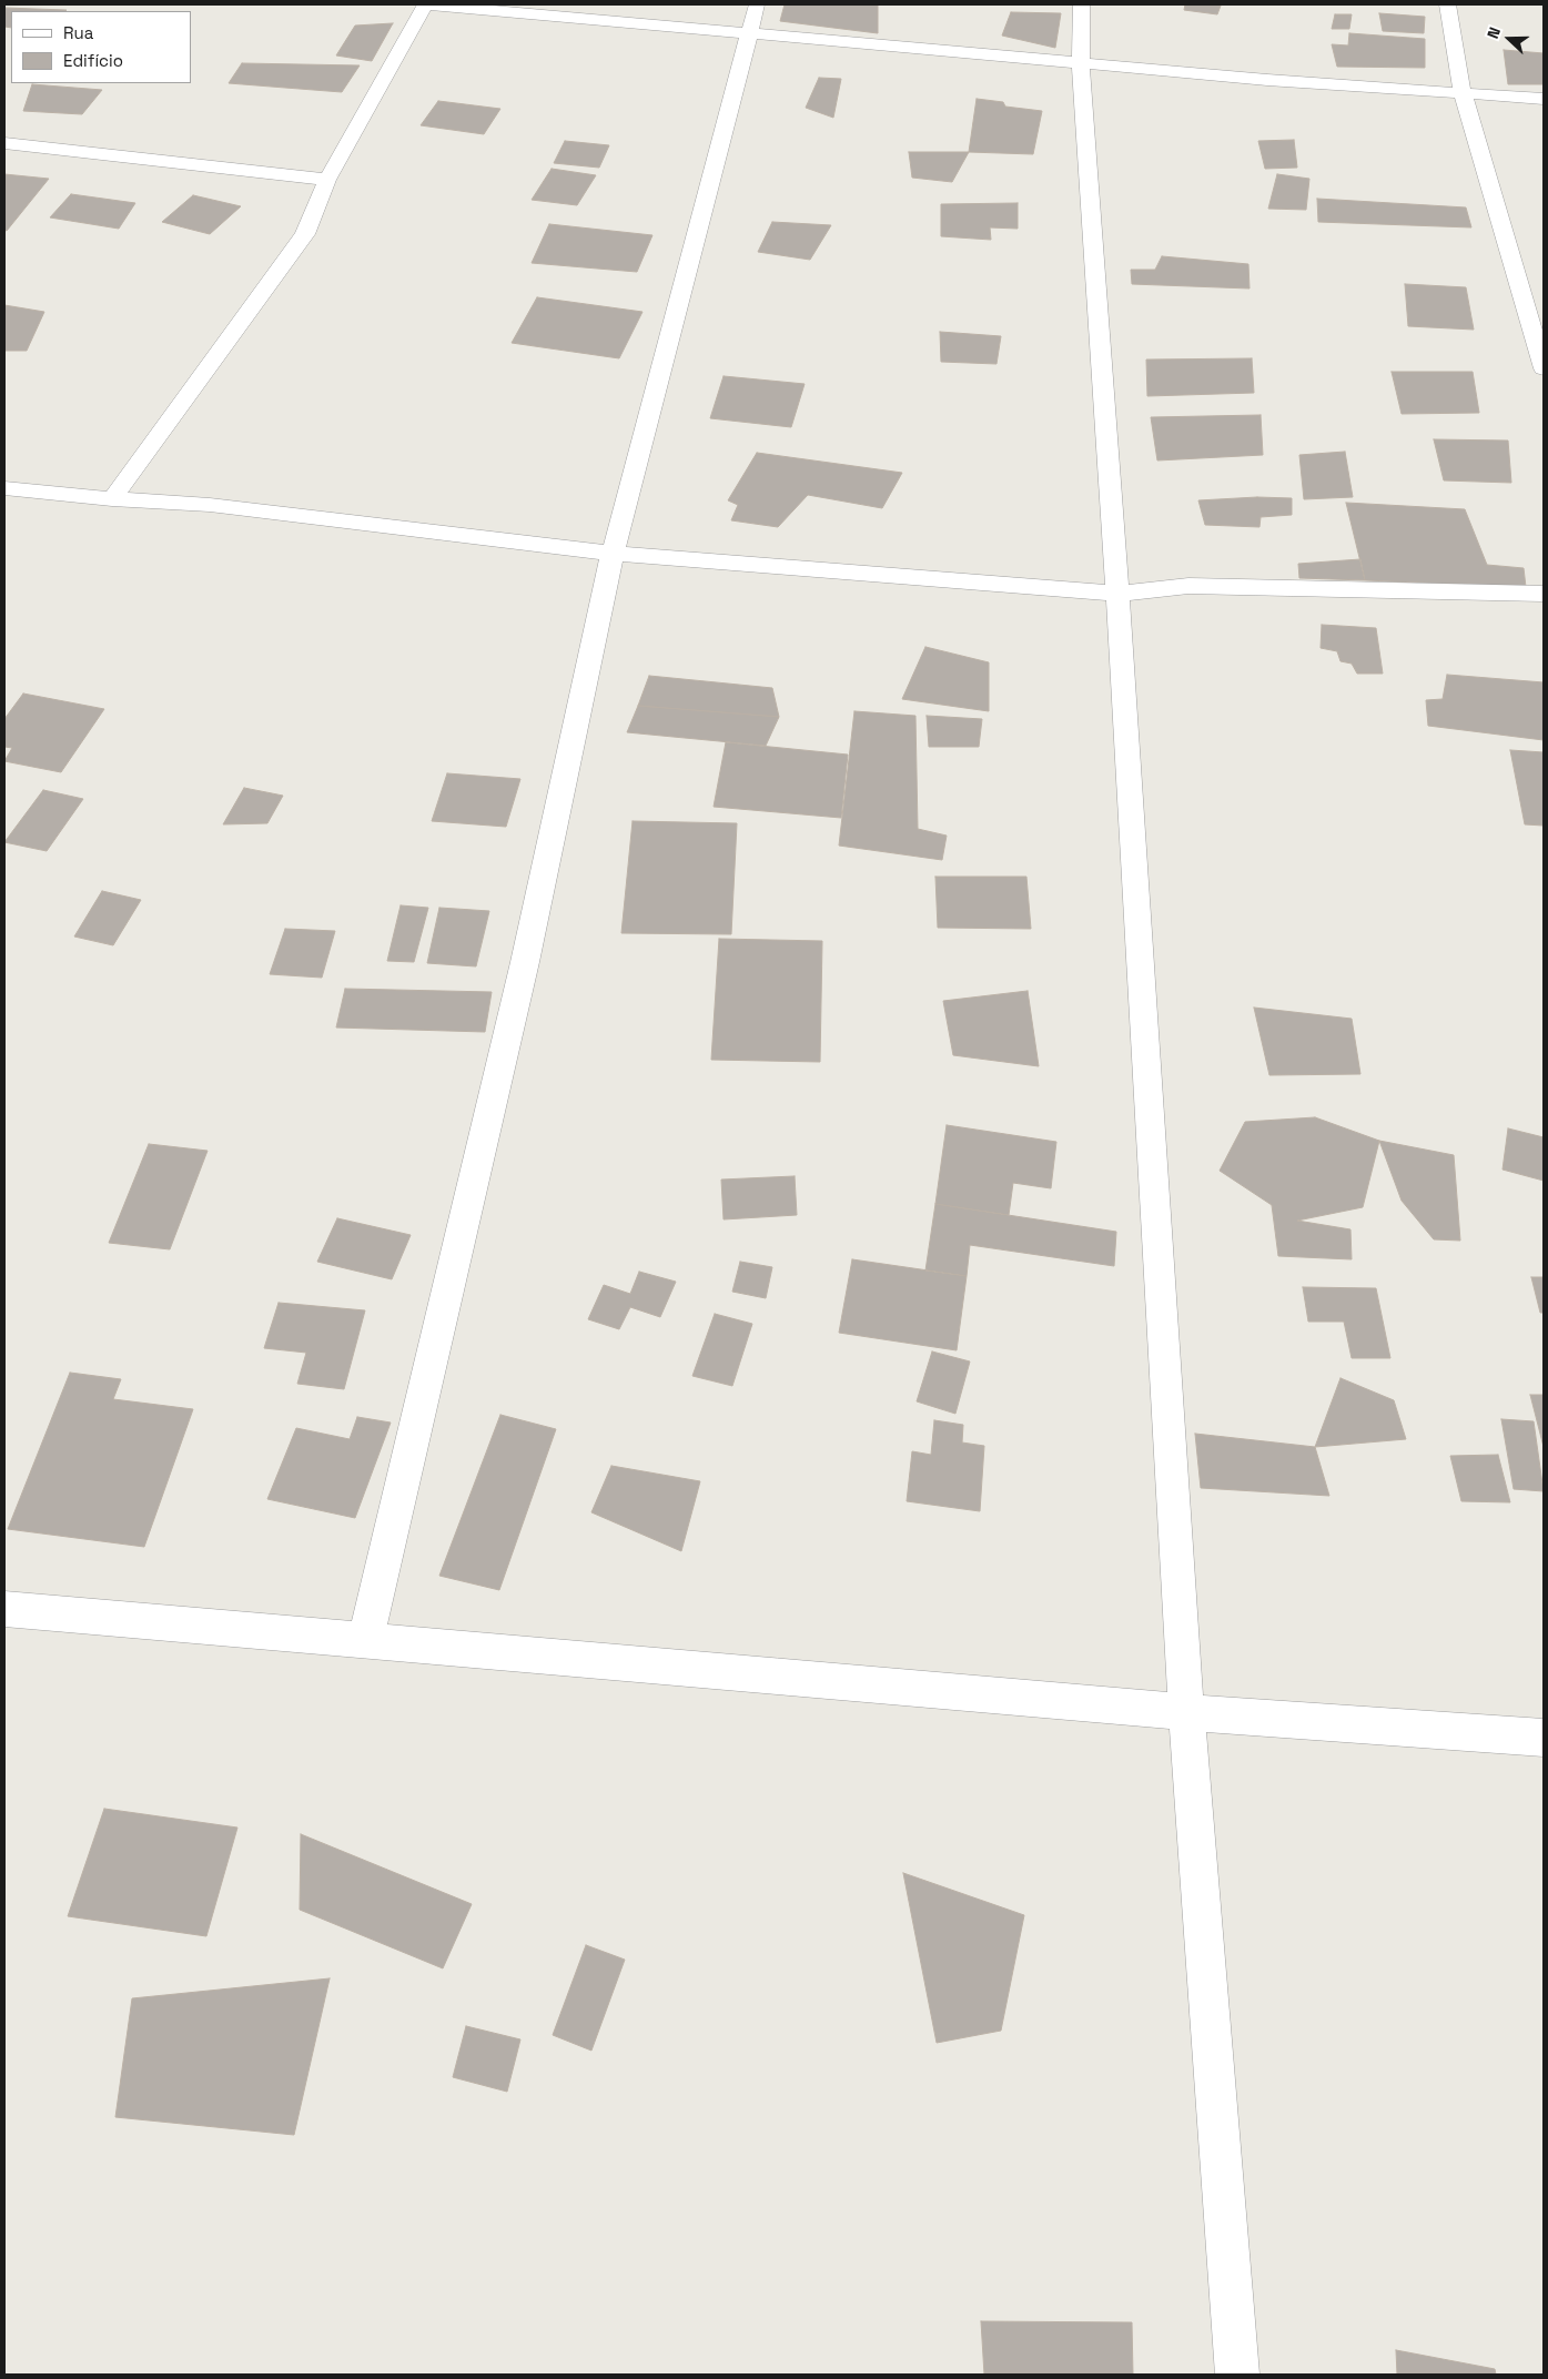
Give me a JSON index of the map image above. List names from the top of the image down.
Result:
{
  "legend": ["Rua", "Edifício"],
  "north": "left"
}
